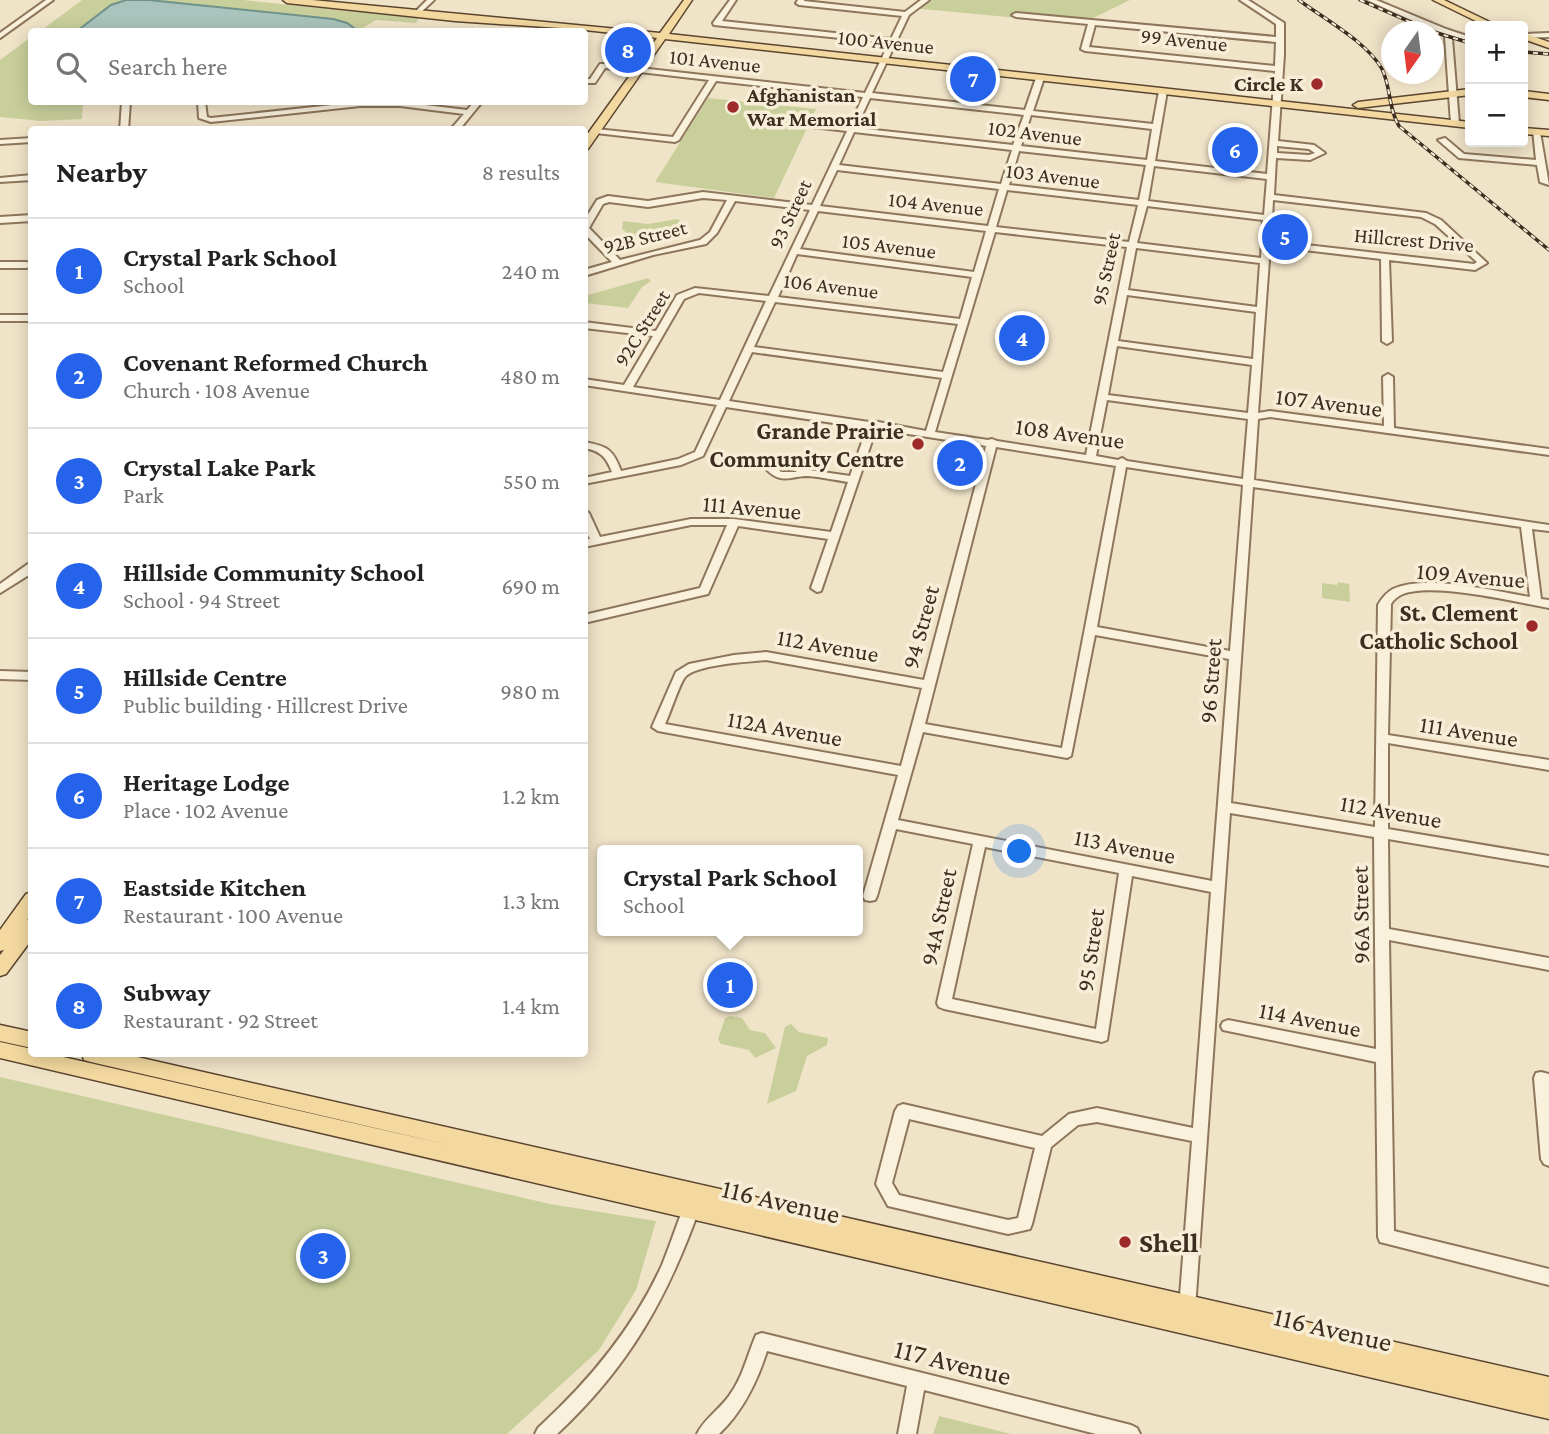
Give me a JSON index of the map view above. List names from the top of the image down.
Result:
{
  "streets": {
    "main road": ["100 Avenue", "116 Avenue"],
    "street": [
      "99 Avenue",
      "101 Avenue",
      "102 Avenue",
      "103 Avenue",
      "104 Avenue",
      "93 Street",
      "92B Street",
      "Hillcrest Drive",
      "105 Avenue",
      "95 Street",
      "106 Avenue",
      "92C Street",
      "107 Avenue",
      "108 Avenue",
      "111 Avenue",
      "109 Avenue",
      "94 Street",
      "112 Avenue",
      "96 Street",
      "112A Avenue",
      "113 Avenue",
      "96A Street",
      "94A Street",
      "114 Avenue",
      "117 Avenue"
    ]
  },
  "crossings": [
    ["99 Avenue", "96 Street"],
    ["100 Avenue", "93 Street"],
    ["100 Avenue", "95 Street"],
    ["100 Avenue", "96 Street"],
    ["101 Avenue", "93 Street"],
    ["101 Avenue", "95 Street"],
    ["102 Avenue", "93 Street"],
    ["102 Avenue", "95 Street"],
    ["102 Avenue", "96 Street"],
    ["103 Avenue", "93 Street"],
    ["103 Avenue", "95 Street"],
    ["103 Avenue", "96 Street"],
    ["104 Avenue", "93 Street"],
    ["104 Avenue", "92B Street"],
    ["104 Avenue", "95 Street"],
    ["104 Avenue", "96 Street"],
    ["93 Street", "105 Avenue"],
    ["93 Street", "106 Avenue"],
    ["93 Street", "108 Avenue"],
    ["Hillcrest Drive", "96 Street"],
    ["95 Street", "107 Avenue"],
    ["95 Street", "108 Avenue"],
    ["95 Street", "113 Avenue"],
    ["95 Street", "94A Street"],
    ["106 Avenue", "92C Street"],
    ["92C Street", "108 Avenue"],
    ["107 Avenue", "96 Street"],
    ["108 Avenue", "94 Street"],
    ["108 Avenue", "96 Street"],
    ["111 Avenue", "96A Street"],
    ["109 Avenue", "96A Street"],
    ["94 Street", "112 Avenue"],
    ["94 Street", "112A Avenue"],
    ["94 Street", "113 Avenue"],
    ["112 Avenue", "96 Street"],
    ["112 Avenue", "112A Avenue"],
    ["112 Avenue", "96A Street"],
    ["96 Street", "113 Avenue"],
    ["96 Street", "116 Avenue"],
    ["113 Avenue", "94A Street"],
    ["96A Street", "114 Avenue"]
  ],
  "places": [
    "Circle K",
    "Afghanistan War Memorial",
    "Grande Prairie Community Centre",
    "St. Clement Catholic School",
    "Shell"
  ],
  "north": "bottom",
  "page": {
    "map_buttons": ["+", "−"],
    "pins": [
      "8",
      "7",
      "6",
      "5",
      "4",
      "2",
      "1",
      "3"
    ],
    "search": "Search here",
    "heading": ["Nearby", "8 results"],
    "list": [
      {
        "mark": "1",
        "name": "Crystal Park School",
        "note": "School",
        "value": "240 m"
      },
      {
        "mark": "2",
        "name": "Covenant Reformed Church",
        "note": "Church · 108 Avenue",
        "value": "480 m"
      },
      {
        "mark": "3",
        "name": "Crystal Lake Park",
        "note": "Park",
        "value": "550 m"
      },
      {
        "mark": "4",
        "name": "Hillside Community School",
        "note": "School · 94 Street",
        "value": "690 m"
      },
      {
        "mark": "5",
        "name": "Hillside Centre",
        "note": "Public building · Hillcrest Drive",
        "value": "980 m"
      },
      {
        "mark": "6",
        "name": "Heritage Lodge",
        "note": "Place · 102 Avenue",
        "value": "1.2 km"
      },
      {
        "mark": "7",
        "name": "Eastside Kitchen",
        "note": "Restaurant · 100 Avenue",
        "value": "1.3 km"
      },
      {
        "mark": "8",
        "name": "Subway",
        "note": "Restaurant · 92 Street",
        "value": "1.4 km"
      }
    ],
    "popup": ["Crystal Park School", "School"]
  }
}
